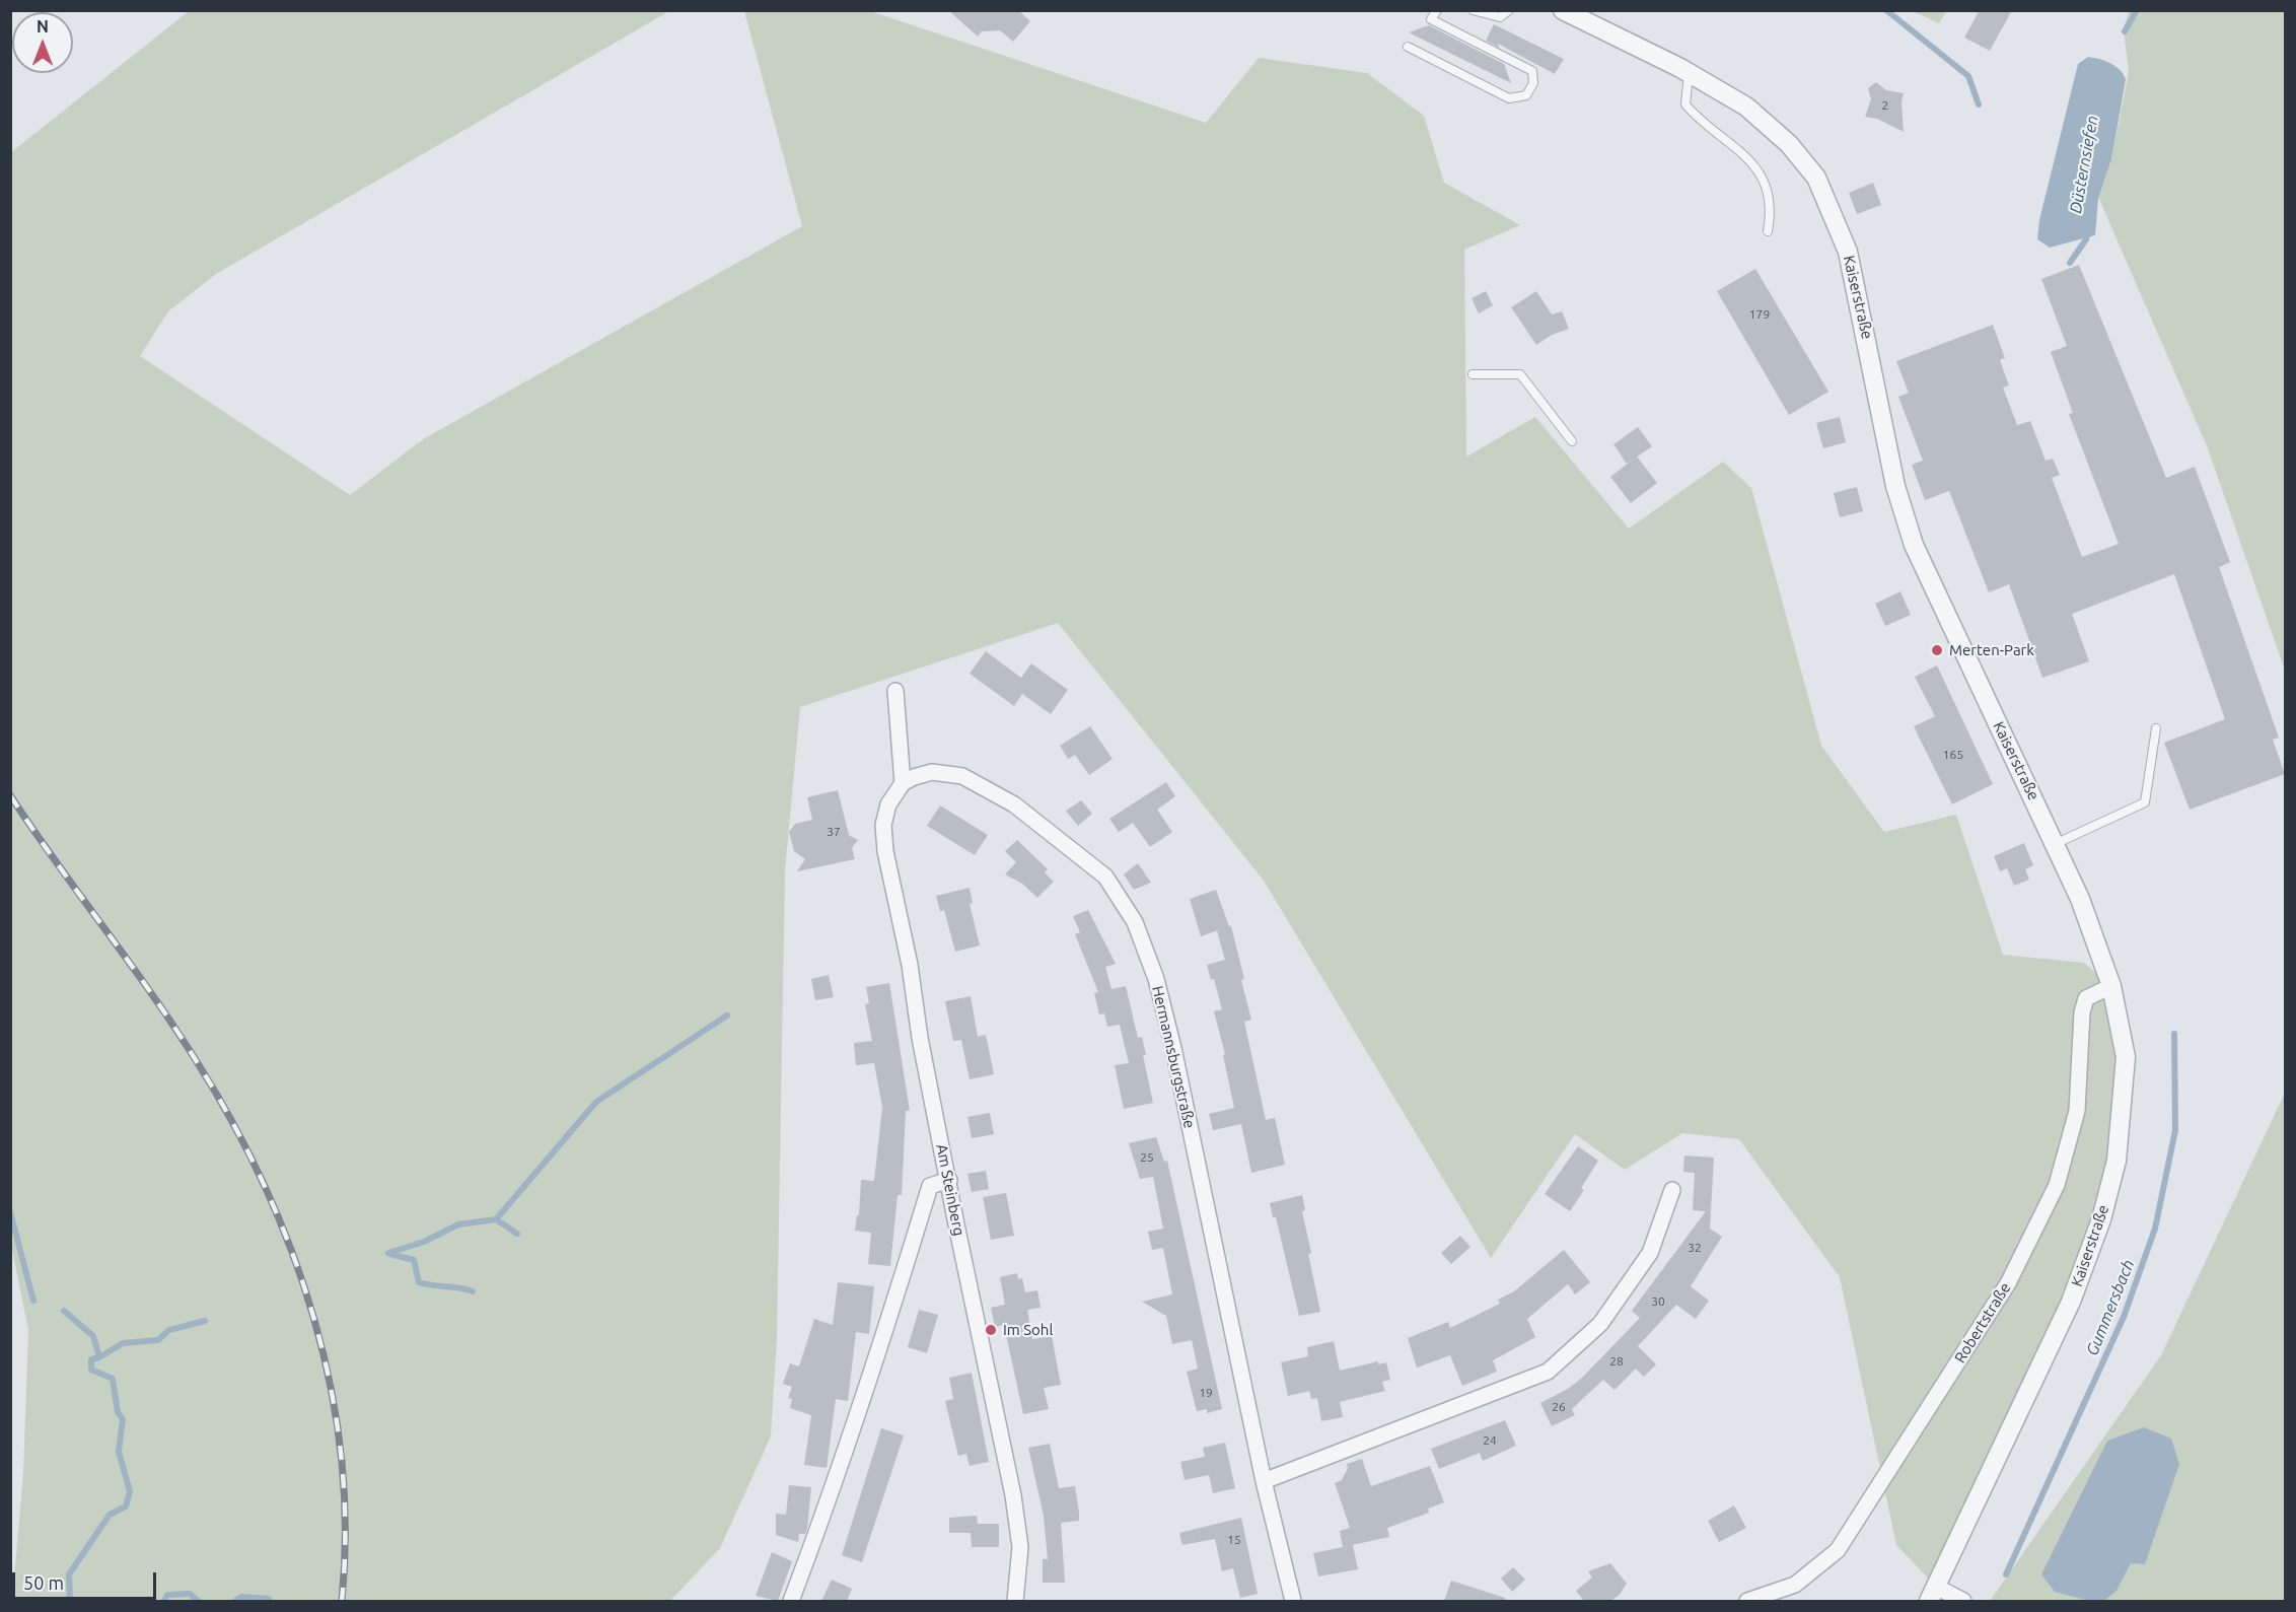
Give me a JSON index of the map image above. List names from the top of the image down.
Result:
{
  "streets": {
    "street": [
      "Kaiserstraße",
      "Hermannsburgstraße",
      "Am Steinberg",
      "Robertstraße"
    ]
  },
  "crossings": [
    ["Kaiserstraße", "Robertstraße"],
    ["Hermannsburgstraße", "Am Steinberg"]
  ],
  "water": ["Düsternsiefen", "Gummersbach"],
  "places": ["Merten-Park", "Im Sohl"],
  "house_numbers": [
    "2",
    "179",
    "165",
    "37",
    "25",
    "32",
    "30",
    "28",
    "19",
    "26",
    "24",
    "15"
  ],
  "scale_bar": "50 m",
  "north": "top"
}
